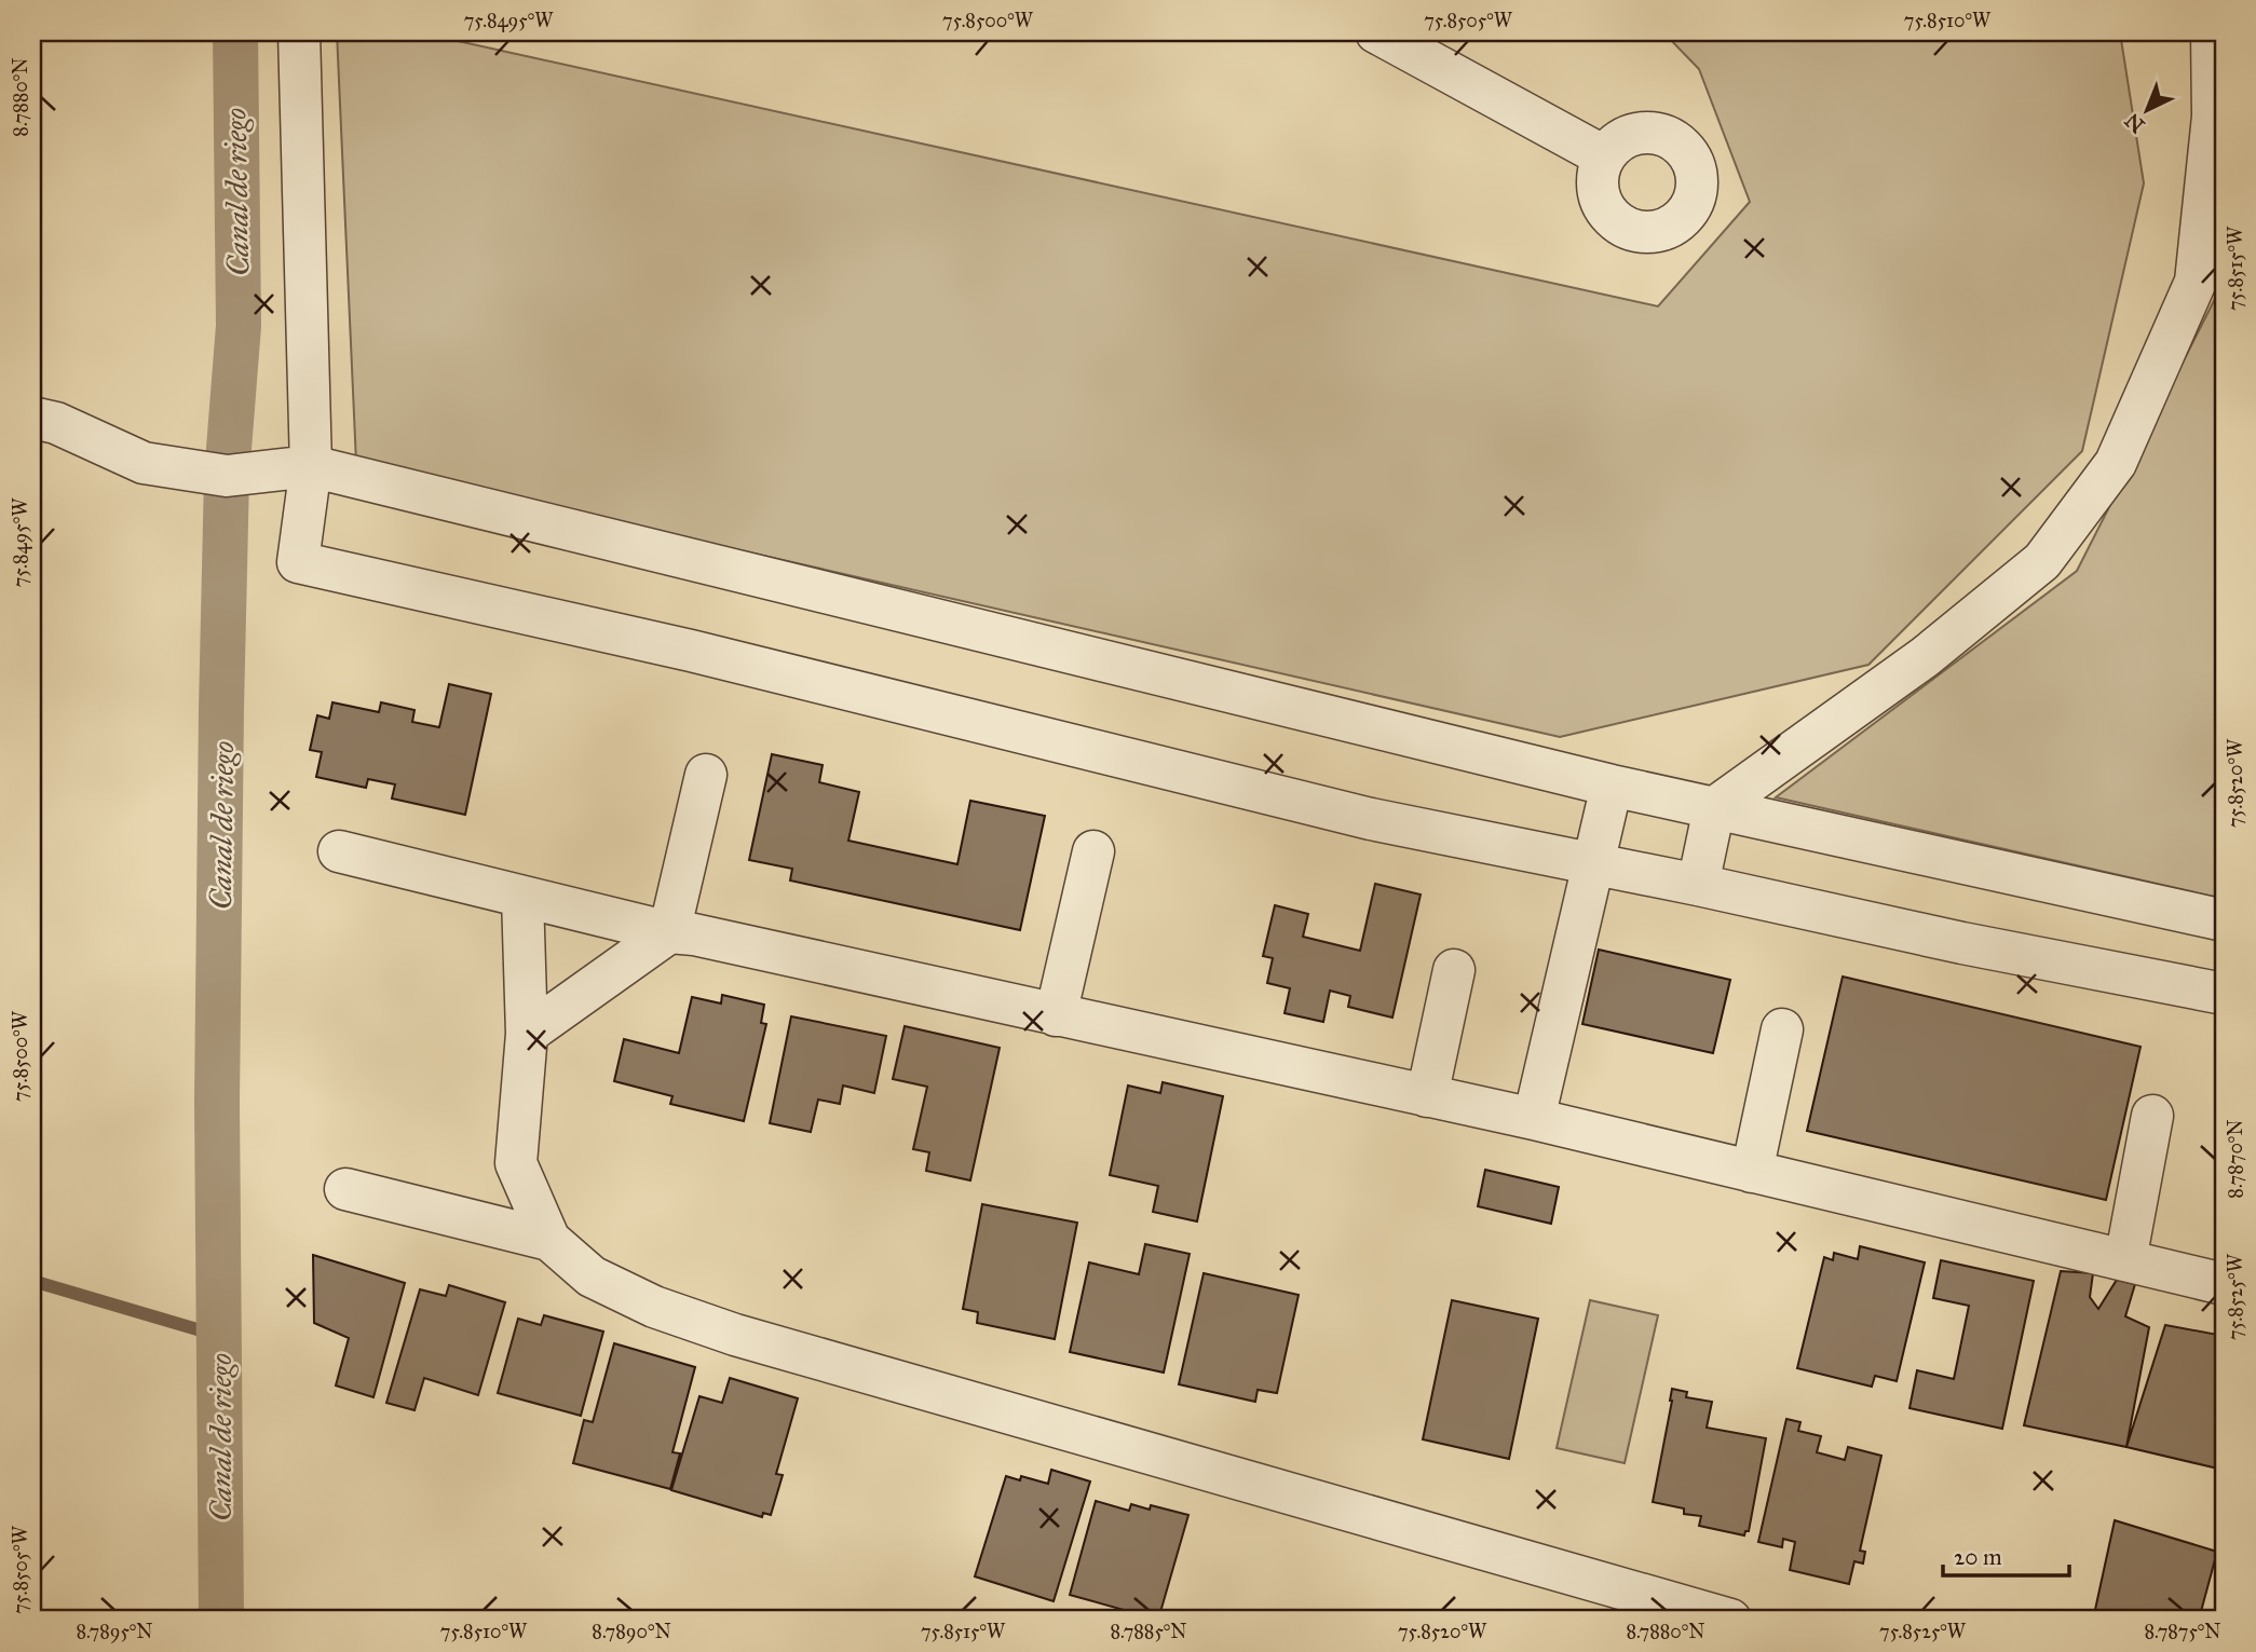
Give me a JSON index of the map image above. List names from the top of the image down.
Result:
{
  "water": ["Canal de riego"],
  "scale_bar": "20 m",
  "north": "bottom left",
  "coordinates": [
    "75.8495°W",
    "75.8500°W",
    "75.8505°W",
    "75.8510°W",
    "8.7880°N",
    "75.8515°W",
    "75.8520°W",
    "8.7870°N",
    "75.8525°W",
    "8.7895°N",
    "8.7890°N",
    "8.7885°N",
    "8.7875°N"
  ]
}
